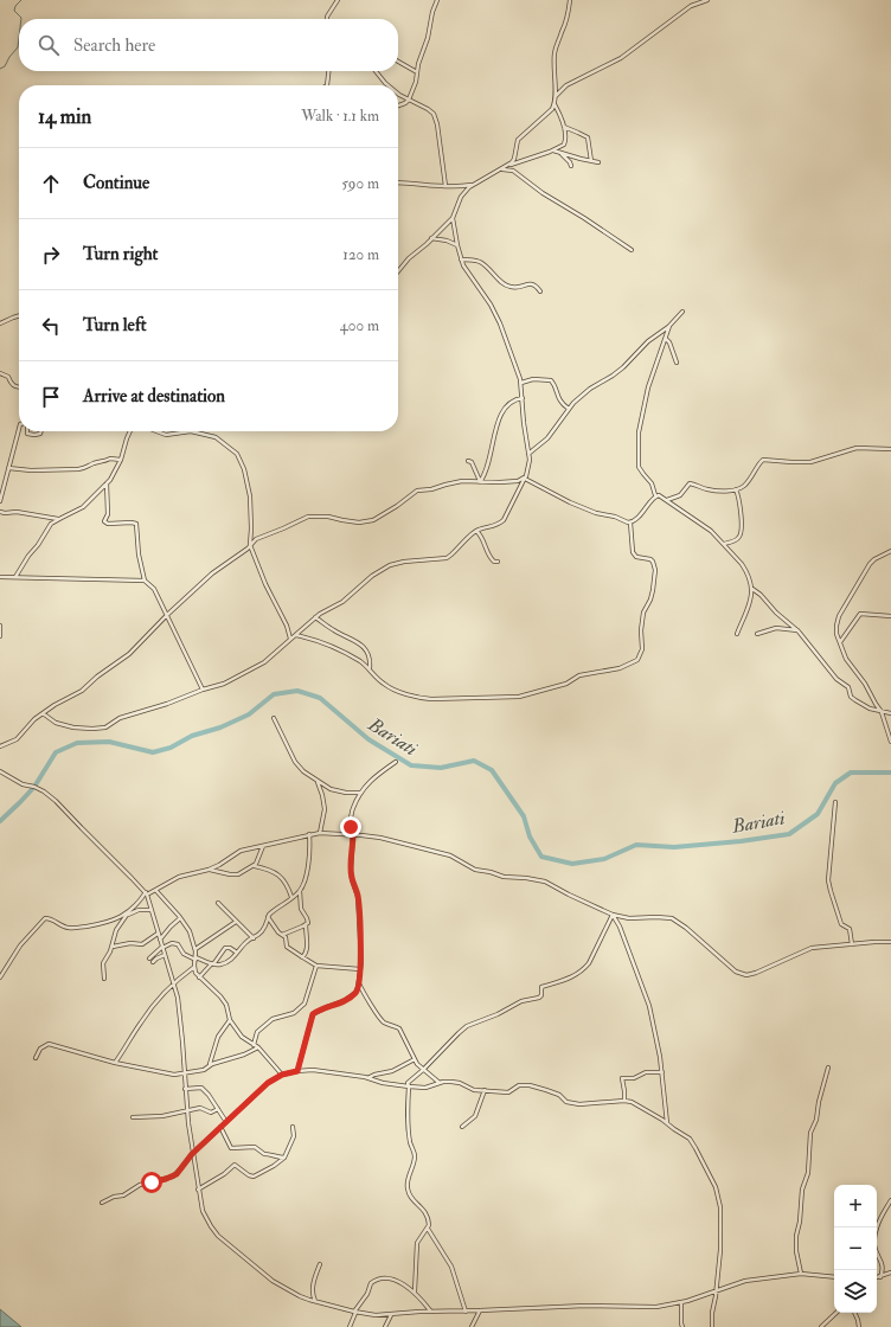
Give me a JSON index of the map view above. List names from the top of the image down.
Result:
{
  "water": ["Bariati"],
  "page": {
    "search": "Search here",
    "heading": ["14 min", "Walk · 1.1 km"],
    "list": [
      ["Continue", "590 m"],
      ["Turn right", "120 m"],
      ["Turn left", "400 m"],
      "Arrive at destination"
    ],
    "map_buttons": ["+", "−"]
  }
}
